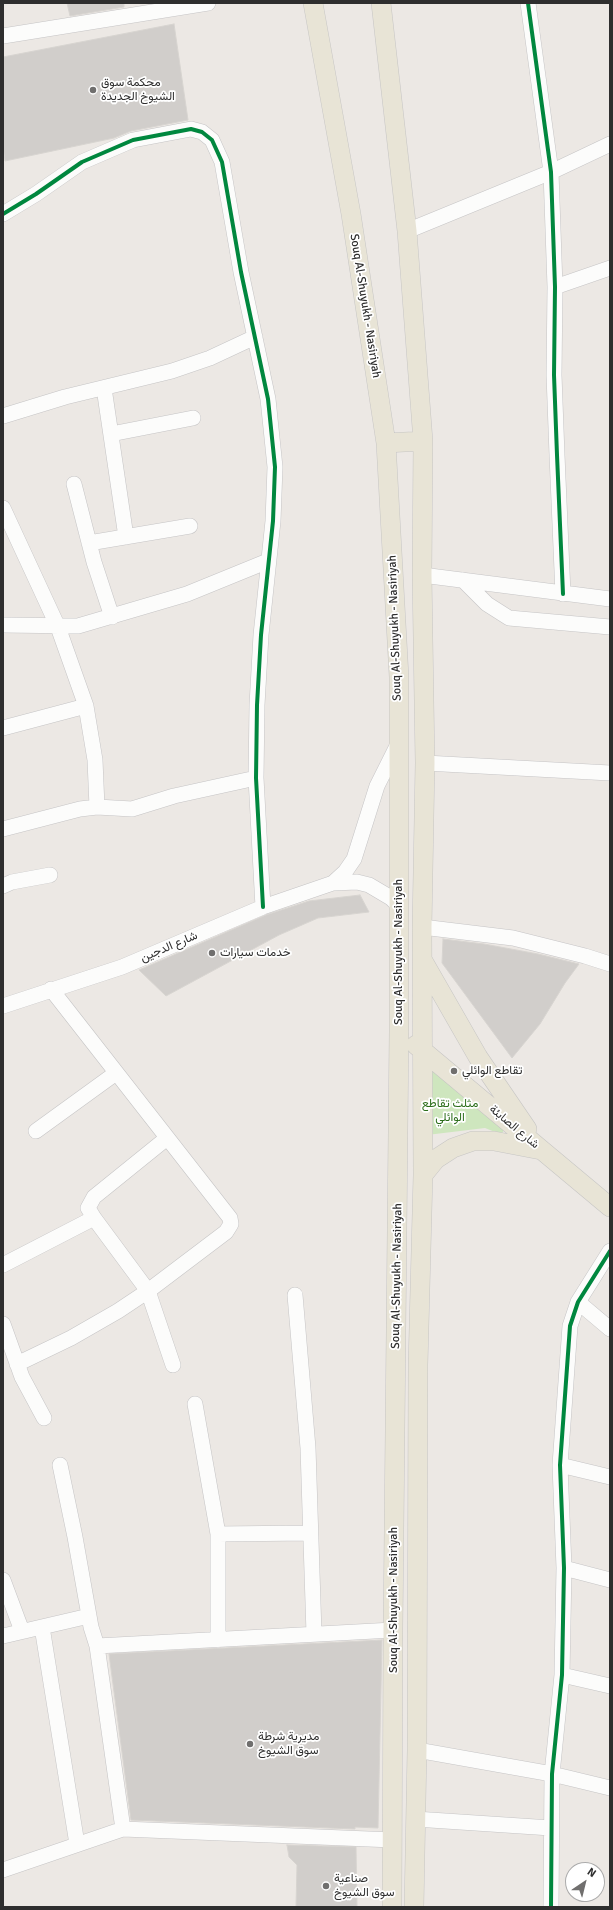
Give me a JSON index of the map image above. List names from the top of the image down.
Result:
{
  "streets": {
    "main road": ["Souq Al-Shuyukh - Nasiriyah", "شارع الصابئة"],
    "street": ["شارع الدجين"]
  },
  "crossings": [
    ["Souq Al-Shuyukh - Nasiriyah", "شارع الدجين"],
    ["Souq Al-Shuyukh - Nasiriyah", "شارع الصابئة"]
  ],
  "parks": ["مثلث تقاطع الوائلي"],
  "places": [
    "محكمة سوق الشيوخ الجديدة",
    "خدمات سيارات",
    "تقاطع الوائلي",
    "مديرية شرطة سوق الشيوخ",
    "صناعية سوق الشيوخ"
  ],
  "north": "top right"
}
